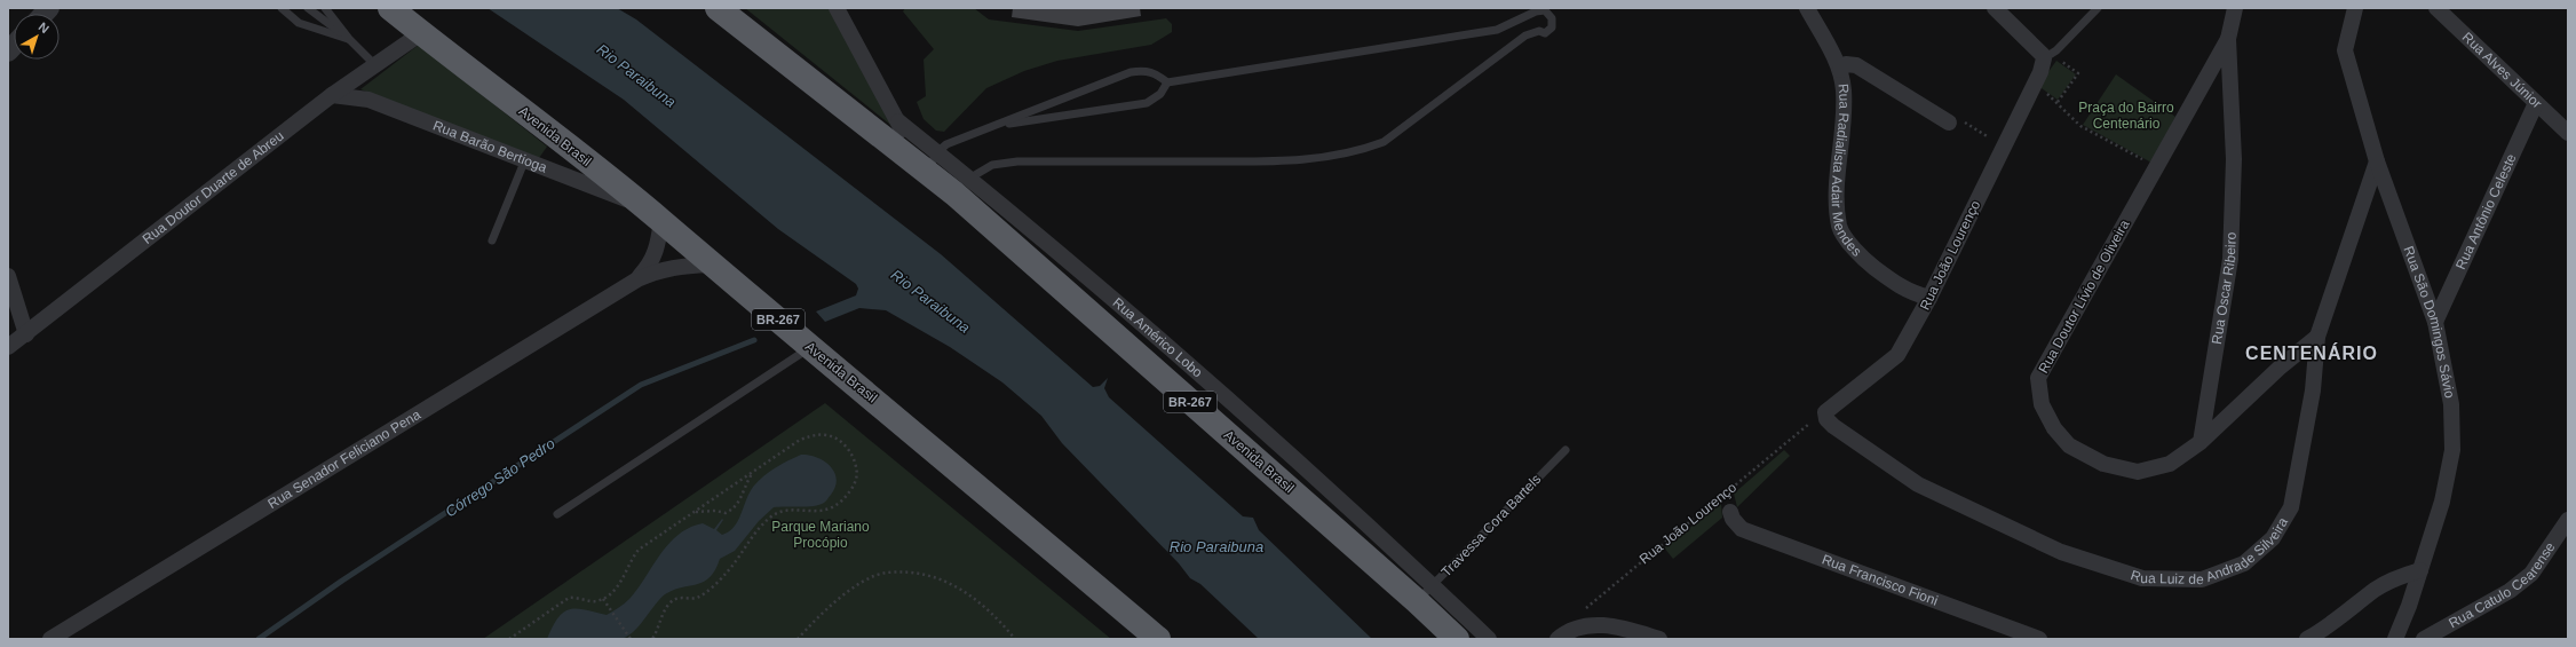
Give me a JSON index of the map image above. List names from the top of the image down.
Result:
{
  "streets": {
    "highway": ["Avenida Brasil", "BR-267"],
    "street": [
      "Rua Alves Júnior",
      "Rua Barão Bertioga",
      "Rua Radialista Adair Mendes",
      "Rua Doutor Duarte de Abreu",
      "Rua Antônio Celeste",
      "Rua João Lourenço",
      "Rua Oscar Ribeiro",
      "Rua Doutor Lívio de Oliveira",
      "Rua São Domingos Sávio",
      "Rua Senador Feliciano Pena",
      "Rua Luiz de Andrade Silveira",
      "Rua Francisco Fioni",
      "Rua Catulo Cearense"
    ],
    "lane": ["Travessa Cora Bartels"]
  },
  "crossings": [
    ["Rua Alves Júnior", "Rua Antônio Celeste"],
    ["Avenida Brasil", "Rua Barão Bertioga"],
    ["Avenida Brasil", "Rua Doutor Duarte de Abreu"],
    ["Avenida Brasil", "Rua Senador Feliciano Pena"],
    ["Avenida Brasil", "Travessa Cora Bartels"],
    ["Rua Barão Bertioga", "Rua Doutor Duarte de Abreu"],
    ["Rua Barão Bertioga", "Rua Senador Feliciano Pena"],
    ["Rua Radialista Adair Mendes", "Rua João Lourenço"],
    ["Rua Antônio Celeste", "Rua São Domingos Sávio"],
    ["Rua João Lourenço", "Rua Luiz de Andrade Silveira"],
    ["Rua Oscar Ribeiro", "Rua Doutor Lívio de Oliveira"],
    ["Rua São Domingos Sávio", "Rua Luiz de Andrade Silveira"]
  ],
  "districts": ["CENTENÁRIO"],
  "water": ["Rio Paraibuna", "Córrego São Pedro"],
  "parks": ["Praça do Bairro Centenário", "Parque Mariano Procópio"],
  "north": "top right"
}
